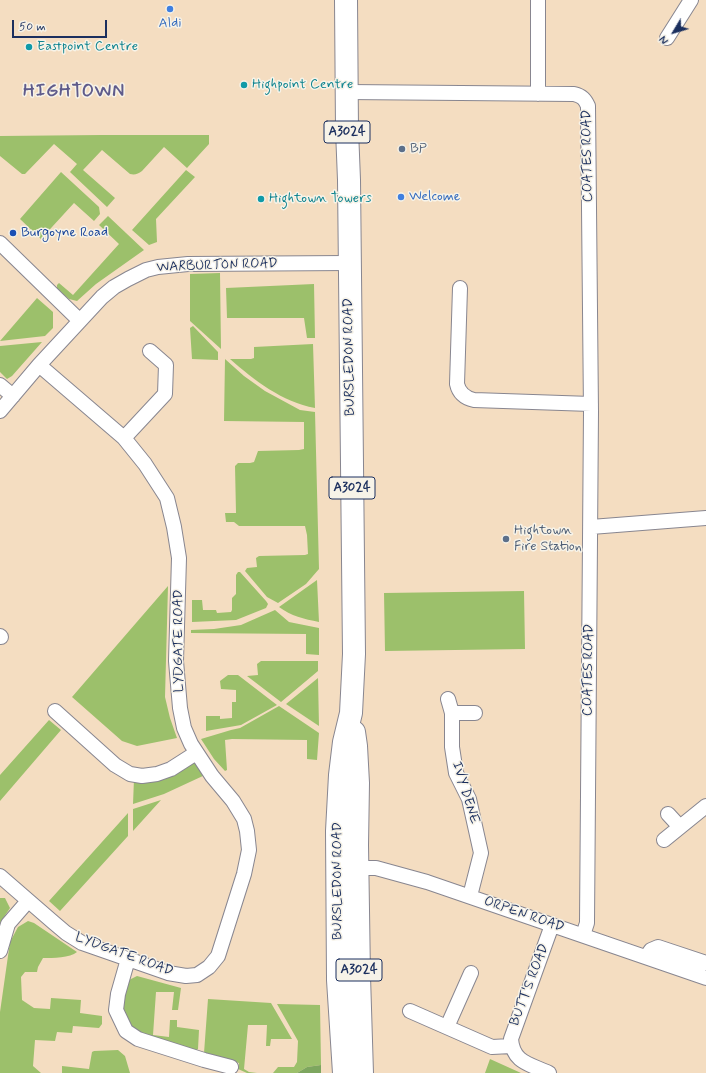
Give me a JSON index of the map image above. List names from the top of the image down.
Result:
{
  "streets": {
    "main road": ["A3024", "BURSLEDON ROAD"],
    "street": [
      "COATES ROAD",
      "WARBURTON ROAD",
      "LYDGATE ROAD",
      "IVY DENE",
      "ORPEN ROAD",
      "BUTT'S ROAD"
    ]
  },
  "crossings": [
    ["COATES ROAD", "BURSLEDON ROAD"],
    ["COATES ROAD", "ORPEN ROAD"],
    ["WARBURTON ROAD", "BURSLEDON ROAD"],
    ["WARBURTON ROAD", "LYDGATE ROAD"],
    ["BURSLEDON ROAD", "ORPEN ROAD"],
    ["IVY DENE", "ORPEN ROAD"],
    ["ORPEN ROAD", "BUTT'S ROAD"]
  ],
  "districts": ["HIGHTOWN"],
  "places": [
    "Aldi",
    "Eastpoint Centre",
    "Highpoint Centre",
    "BP",
    "Welcome",
    "Hightown Towers",
    "Burgoyne Road",
    "Hightown Fire Station"
  ],
  "scale_bar": "50 m",
  "north": "bottom left"
}
